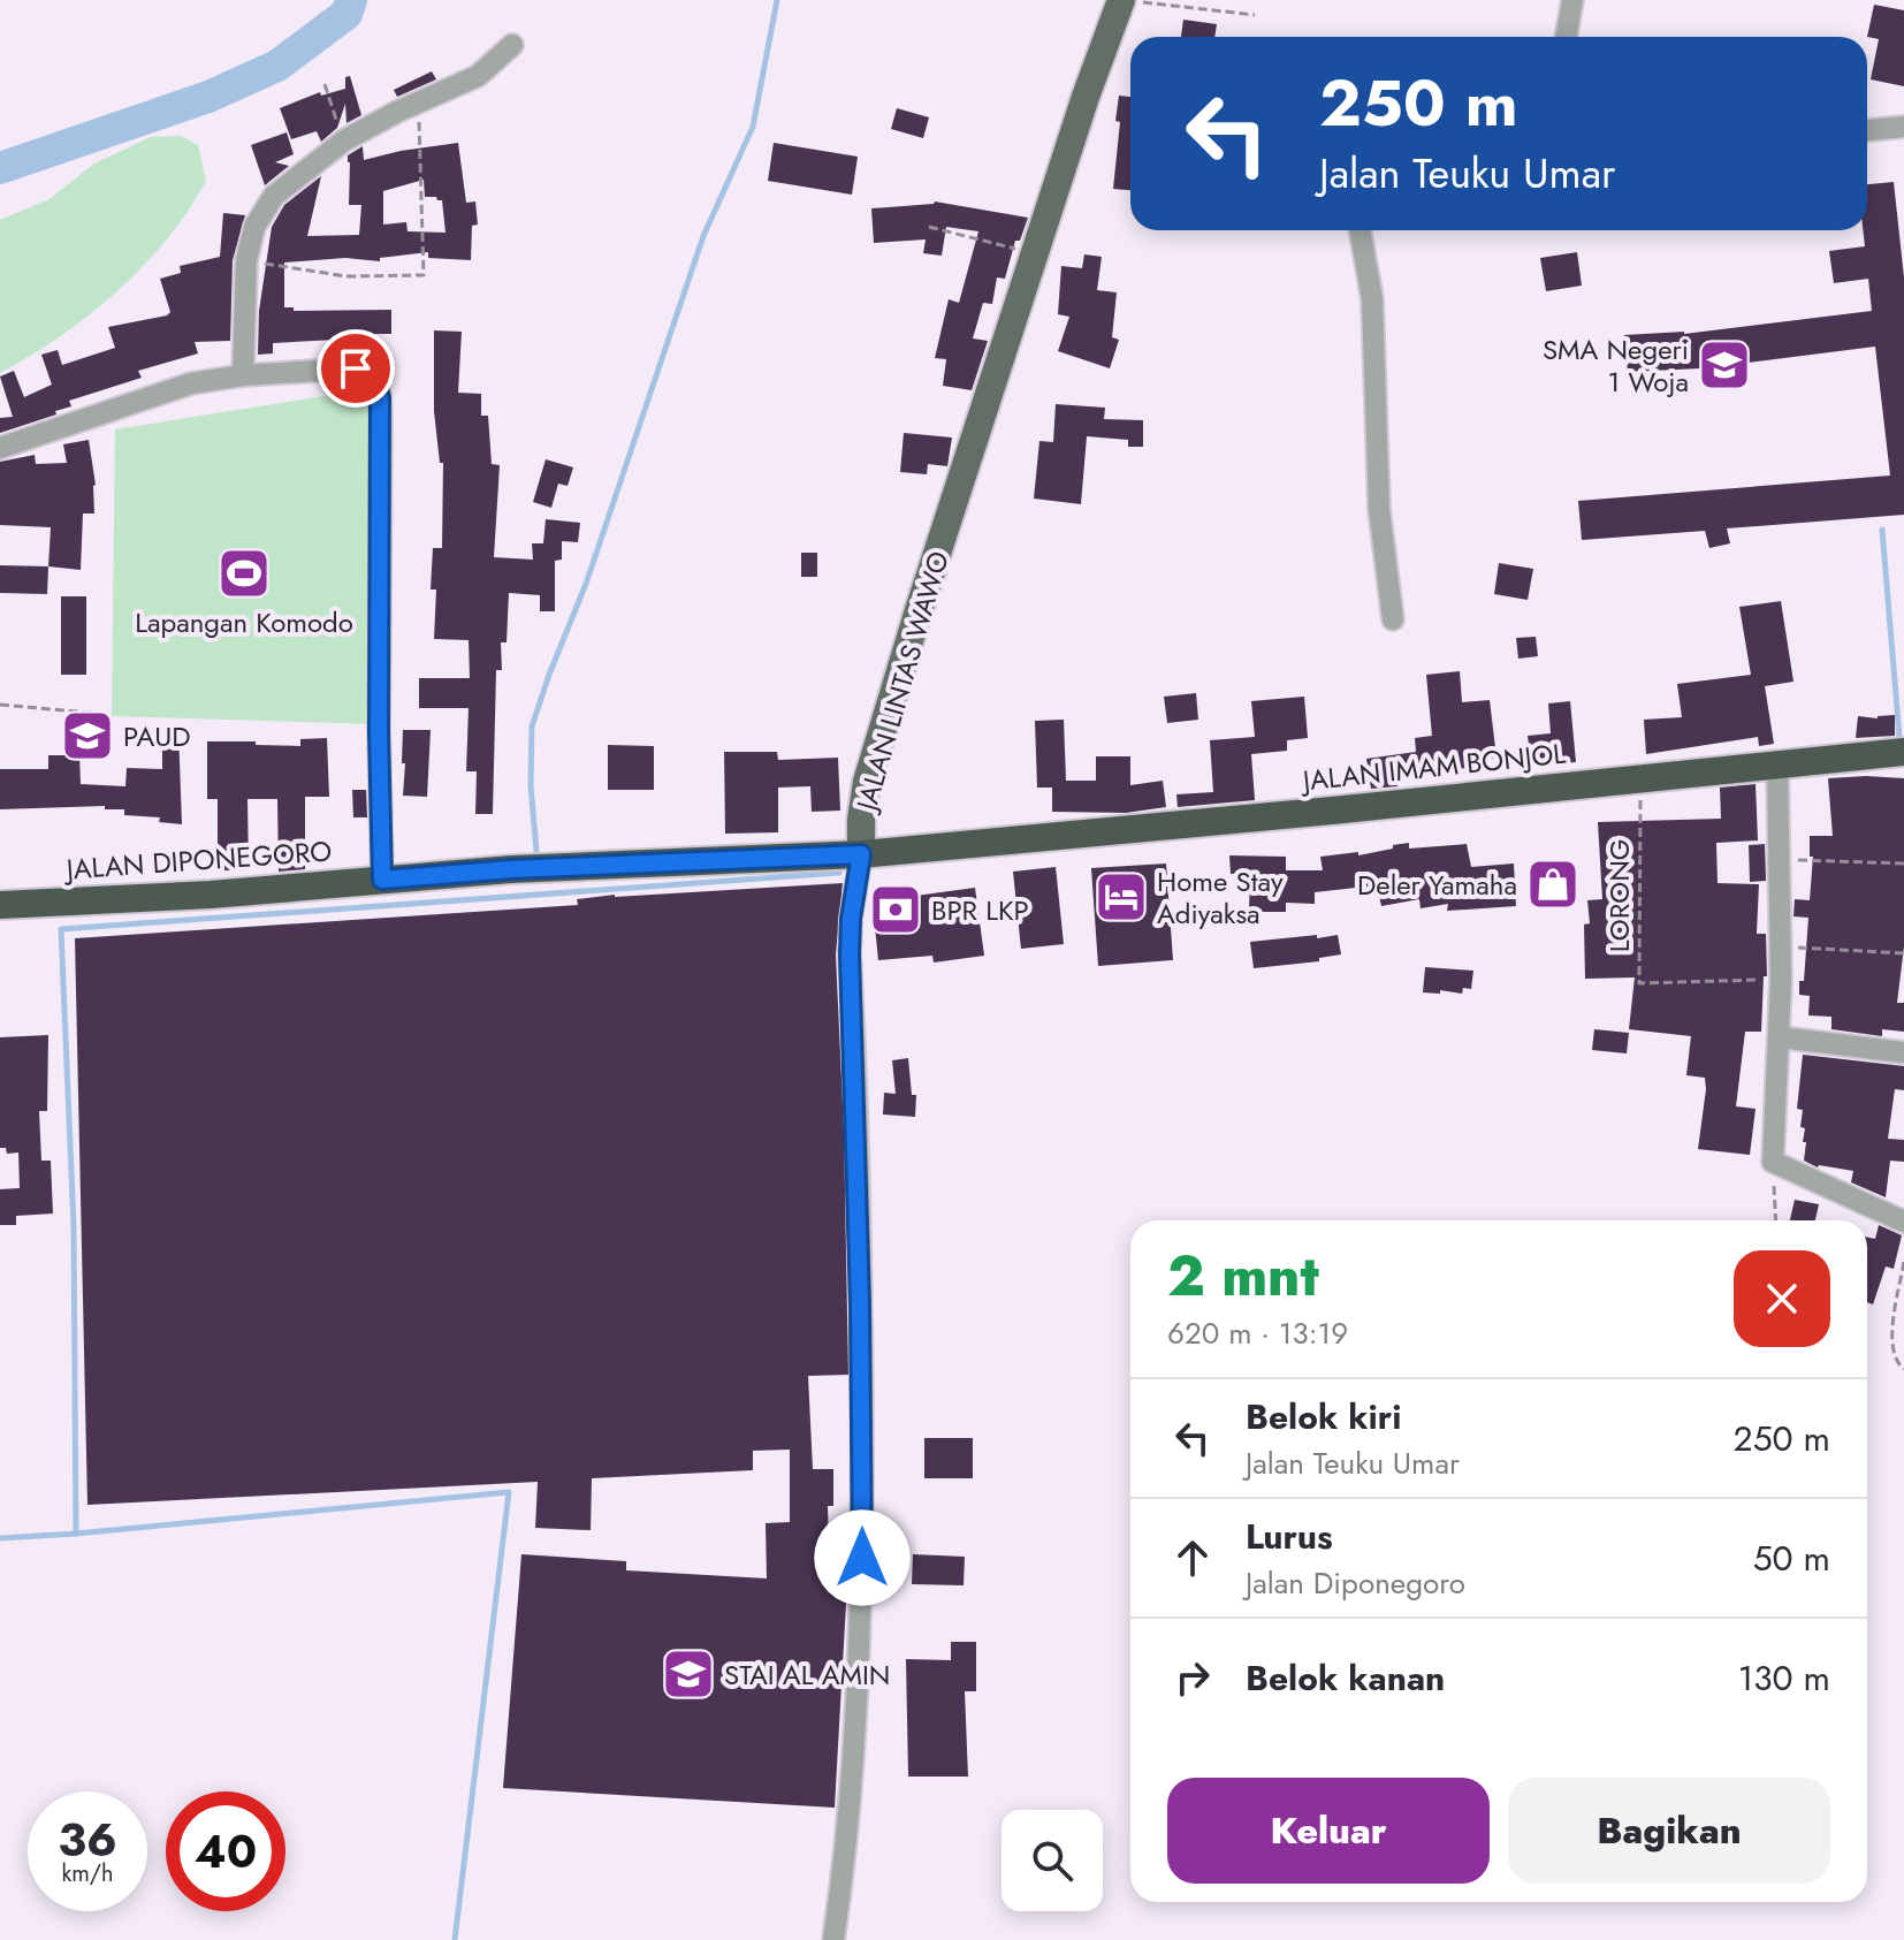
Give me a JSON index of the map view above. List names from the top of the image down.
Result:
{
  "streets": {
    "highway": ["JALAN IMAM BONJOL", "JALAN DIPONEGORO"],
    "main road": ["JALAN LINTAS WAWO"],
    "path": ["LORONG"]
  },
  "crossings": [
    ["JALAN LINTAS WAWO", "JALAN IMAM BONJOL"],
    ["JALAN LINTAS WAWO", "JALAN DIPONEGORO"],
    ["JALAN IMAM BONJOL", "JALAN DIPONEGORO"],
    ["JALAN IMAM BONJOL", "LORONG"]
  ],
  "places": {
    "school or university": ["SMA Negeri 1 Woja", "PAUD", "STAI AL AMIN"],
    "sports": ["Lapangan Komodo"],
    "shop": ["Deler Yamaha"],
    "hotel": ["Home Stay Adiyaksa"],
    "bank": ["BPR LKP"]
  },
  "page": {
    "turn": ["250 m", "Jalan Teuku Umar"],
    "heading": ["2 mnt", "620 m · 13:19"],
    "list": [
      {
        "name": "Belok kiri",
        "note": "Jalan Teuku Umar",
        "value": "250 m"
      },
      {
        "name": "Lurus",
        "note": "Jalan Diponegoro",
        "value": "50 m"
      },
      {
        "name": "Belok kanan",
        "value": "130 m"
      }
    ],
    "buttons": ["Keluar", "Bagikan"],
    "speed": "36 km/h",
    "limit": "40"
  }
}
